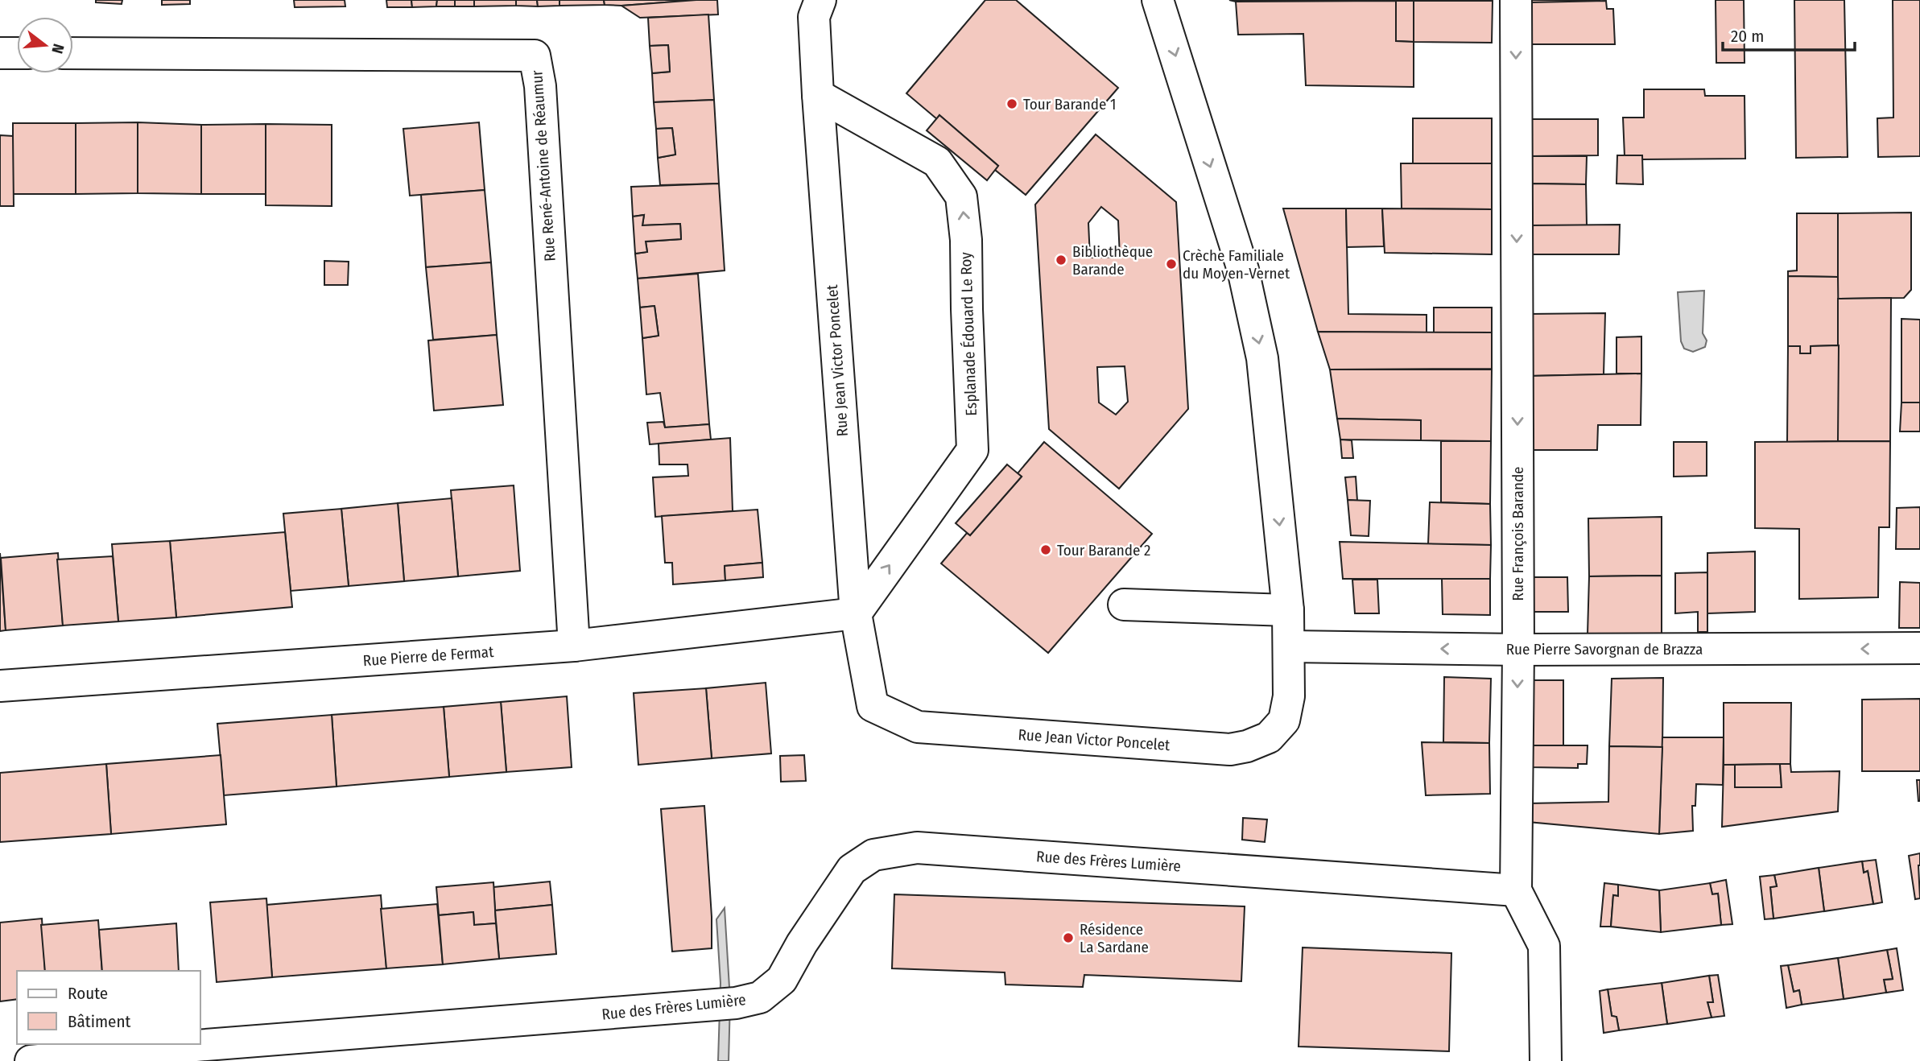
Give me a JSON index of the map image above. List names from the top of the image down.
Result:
{
  "streets": {
    "street": [
      "Rue René-Antoine de Réaumur",
      "Esplanade Édouard Le Roy",
      "Rue Jean Victor Poncelet",
      "Rue François Barande",
      "Rue Pierre Savorgnan de Brazza",
      "Rue Pierre de Fermat",
      "Rue des Frères Lumière"
    ]
  },
  "crossings": [
    ["Rue René-Antoine de Réaumur", "Rue Pierre de Fermat"],
    ["Esplanade Édouard Le Roy", "Rue Jean Victor Poncelet"],
    ["Esplanade Édouard Le Roy", "Rue Pierre de Fermat"],
    ["Rue Jean Victor Poncelet", "Rue Pierre Savorgnan de Brazza"],
    ["Rue Jean Victor Poncelet", "Rue Pierre de Fermat"],
    ["Rue François Barande", "Rue Pierre Savorgnan de Brazza"],
    ["Rue François Barande", "Rue des Frères Lumière"]
  ],
  "one_way": ["Esplanade Édouard Le Roy", "Rue François Barande", "Rue Pierre Savorgnan de Brazza"],
  "places": [
    "Tour Barande 1",
    "Bibliothèque Barande",
    "Crèche Familiale du Moyen-Vernet",
    "Tour Barande 2",
    "Résidence La Sardane"
  ],
  "legend": ["Route", "Bâtiment"],
  "scale_bar": "20 m",
  "north": "right"
}
